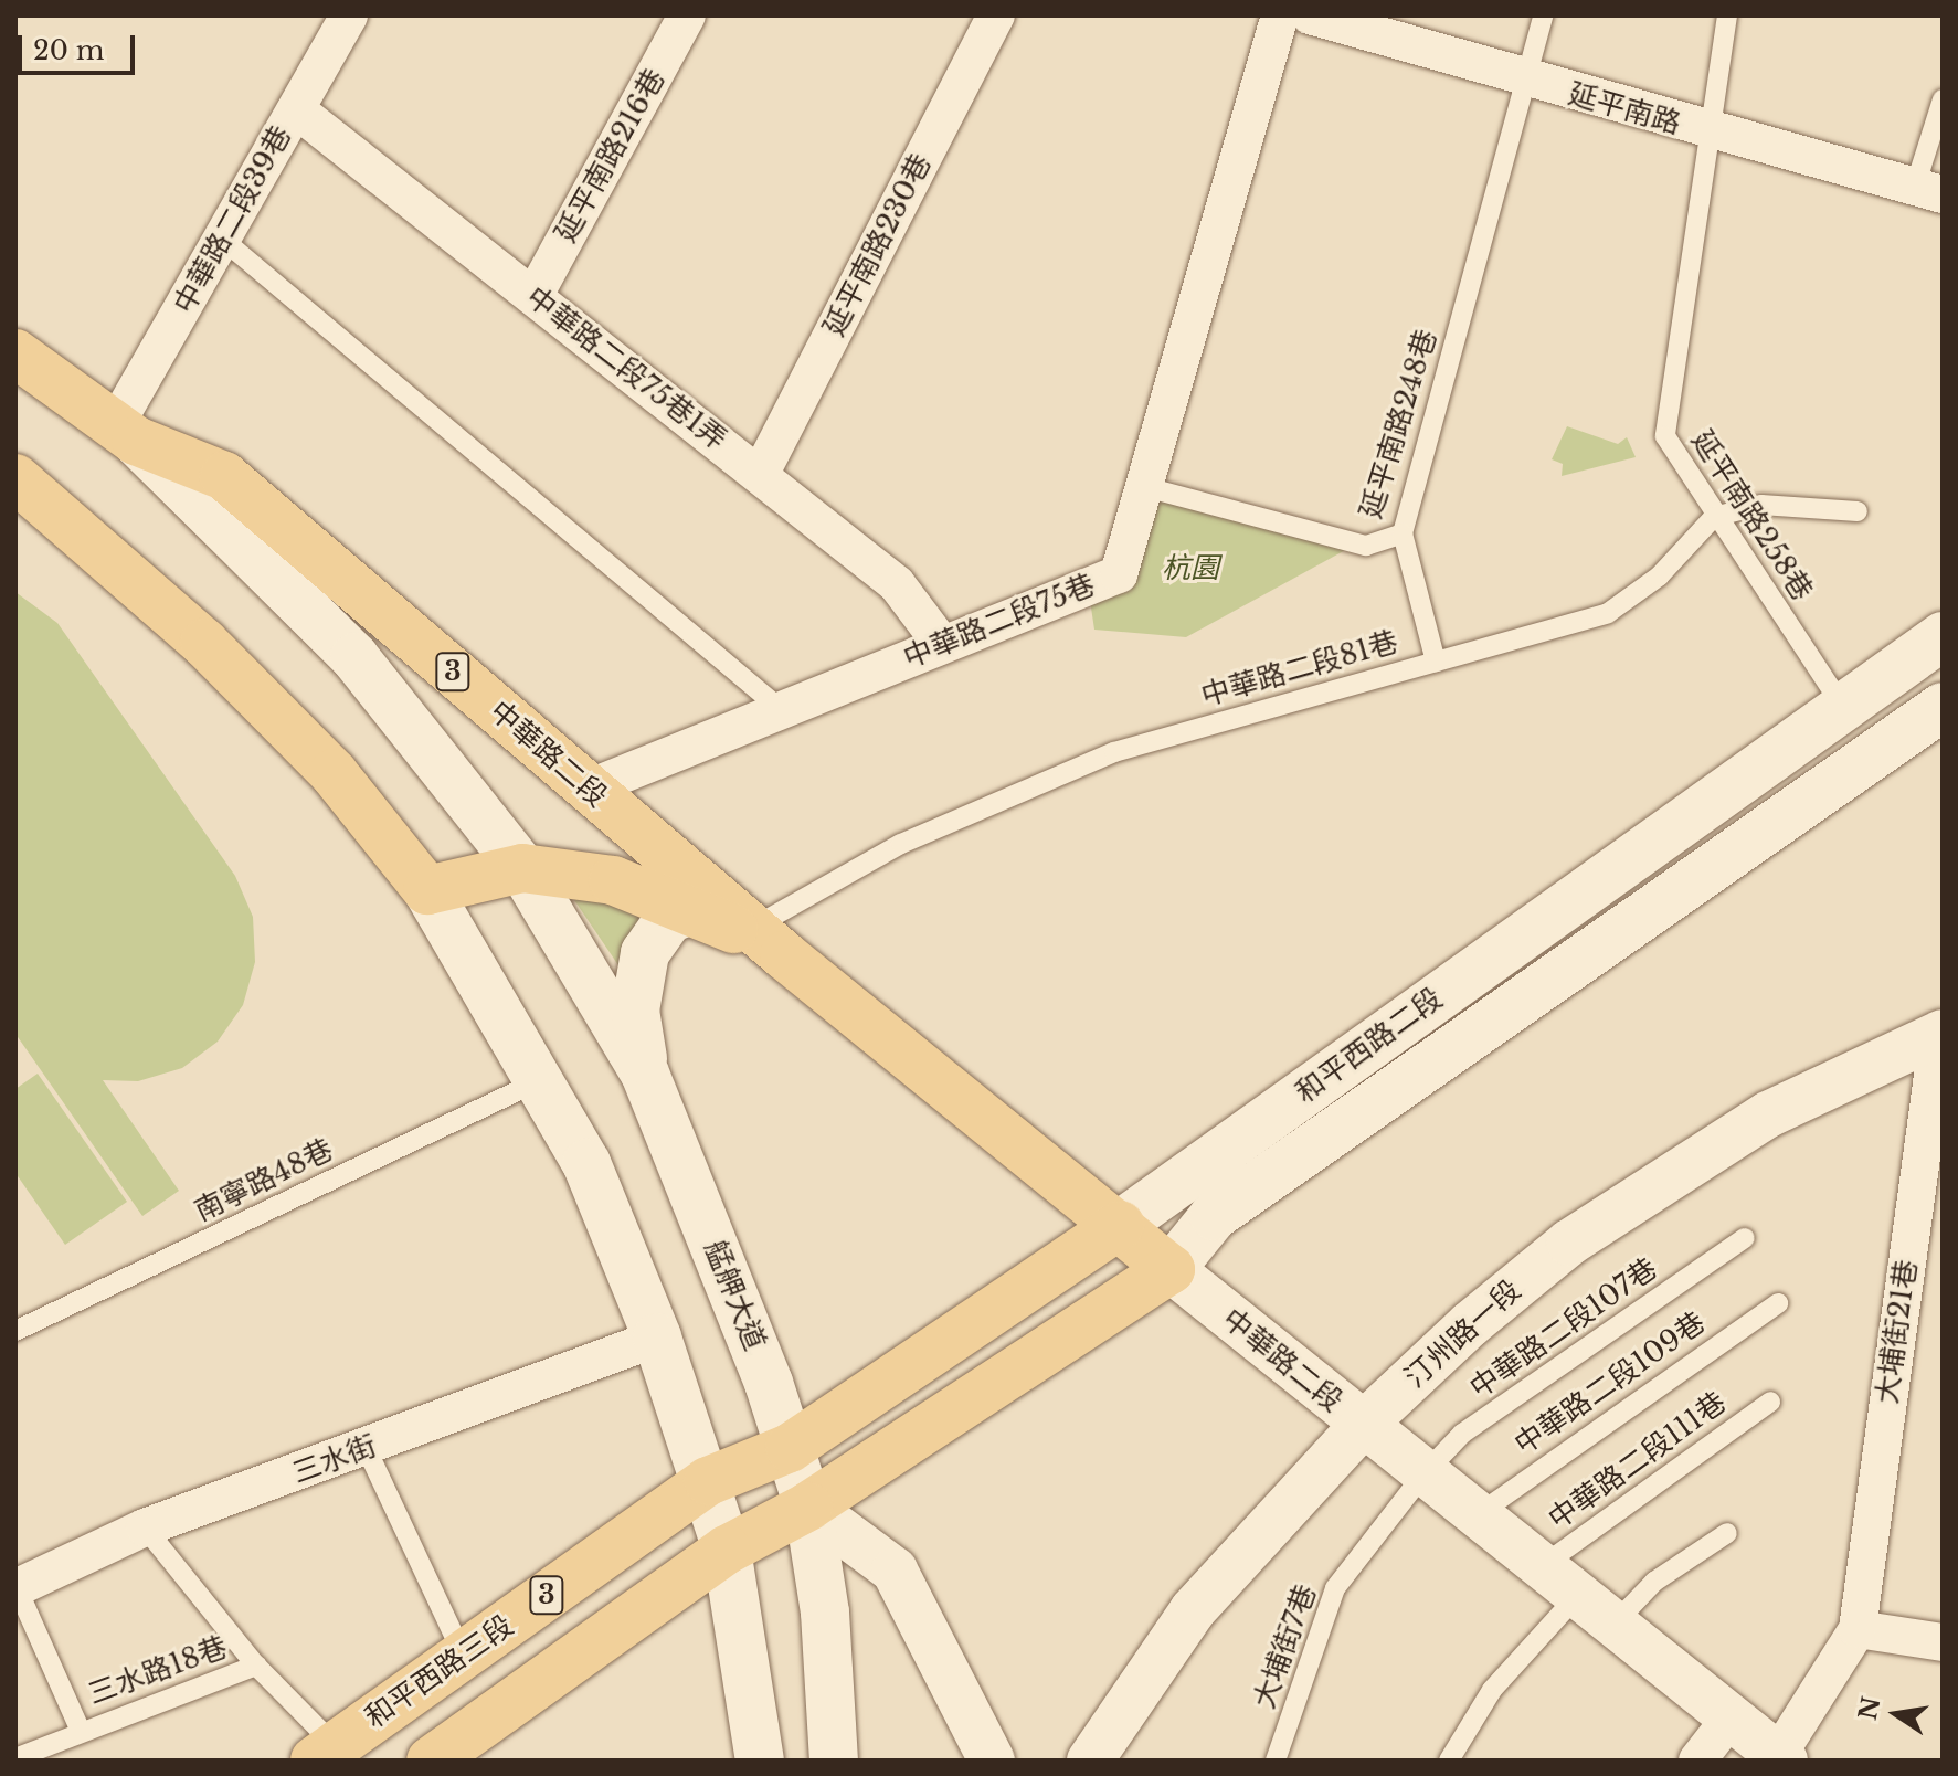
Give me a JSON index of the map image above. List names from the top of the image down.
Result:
{
  "streets": {
    "main road": [
      "3",
      "中華路二段",
      "和平西路二段",
      "艋舺大道",
      "和平西路三段"
    ],
    "street": [
      "延平南路",
      "延平南路216巷",
      "中華路二段39巷",
      "延平南路230巷",
      "中華路二段75巷1弄",
      "中華路二段75巷",
      "大埔街21巷",
      "汀州路一段",
      "三水街"
    ],
    "lane": [
      "延平南路248巷",
      "延平南路258巷",
      "中華路二段81巷",
      "南寧路48巷",
      "中華路二段107巷",
      "中華路二段109巷",
      "中華路二段111巷",
      "大埔街7巷",
      "三水路18巷"
    ]
  },
  "crossings": [
    ["延平南路", "延平南路248巷"],
    ["延平南路", "延平南路258巷"],
    ["延平南路216巷", "中華路二段75巷1弄"],
    ["中華路二段39巷", "中華路二段75巷1弄"],
    ["中華路二段39巷", "中華路二段"],
    ["延平南路230巷", "中華路二段75巷1弄"],
    ["中華路二段75巷1弄", "中華路二段75巷"],
    ["延平南路248巷", "中華路二段75巷"],
    ["延平南路258巷", "中華路二段81巷"],
    ["延平南路258巷", "和平西路二段"],
    ["中華路二段75巷", "中華路二段"],
    ["中華路二段81巷", "中華路二段"],
    ["3", "和平西路二段"],
    ["3", "艋舺大道"],
    ["中華路二段", "和平西路二段"],
    ["中華路二段", "艋舺大道"],
    ["中華路二段", "中華路二段107巷"],
    ["中華路二段", "汀州路一段"],
    ["中華路二段", "中華路二段109巷"],
    ["中華路二段", "中華路二段111巷"],
    ["中華路二段", "大埔街7巷"],
    ["和平西路二段", "艋舺大道"],
    ["和平西路二段", "和平西路三段"],
    ["艋舺大道", "和平西路三段"],
    ["中華路二段107巷", "大埔街7巷"],
    ["大埔街21巷", "汀州路一段"],
    ["三水街", "三水路18巷"]
  ],
  "parks": ["杭園"],
  "scale_bar": "20 m",
  "north": "left"
}
